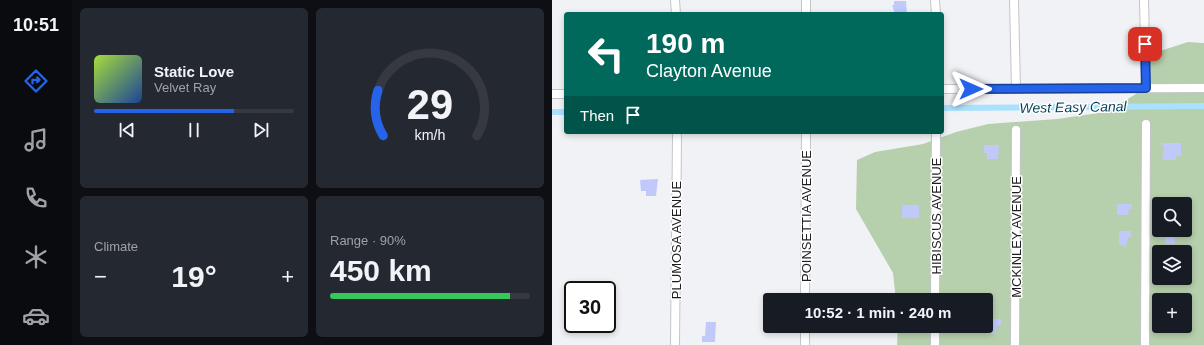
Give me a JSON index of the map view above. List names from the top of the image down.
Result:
{
  "streets": {
    "street": [
      "POINSETTIA AVENUE",
      "HIBISCUS AVENUE",
      "MCKINLEY AVENUE",
      "PLUMOSA AVENUE"
    ]
  },
  "water": ["West Easy Canal"],
  "page": {
    "tabs": "10:51",
    "turn": ["190 m", "Clayton Avenue"],
    "song": ["Static Love", "Velvet Ray"],
    "then": "Then",
    "tile": [
      "Climate",
      ["Range · 90%", "450 km"]
    ],
    "map_buttons": "+",
    "heat": ["−", "19°", "+"],
    "limit": "30",
    "trip": "10:52 · 1 min · 240 m",
    "gauge": ["29", "km/h"]
  }
}
